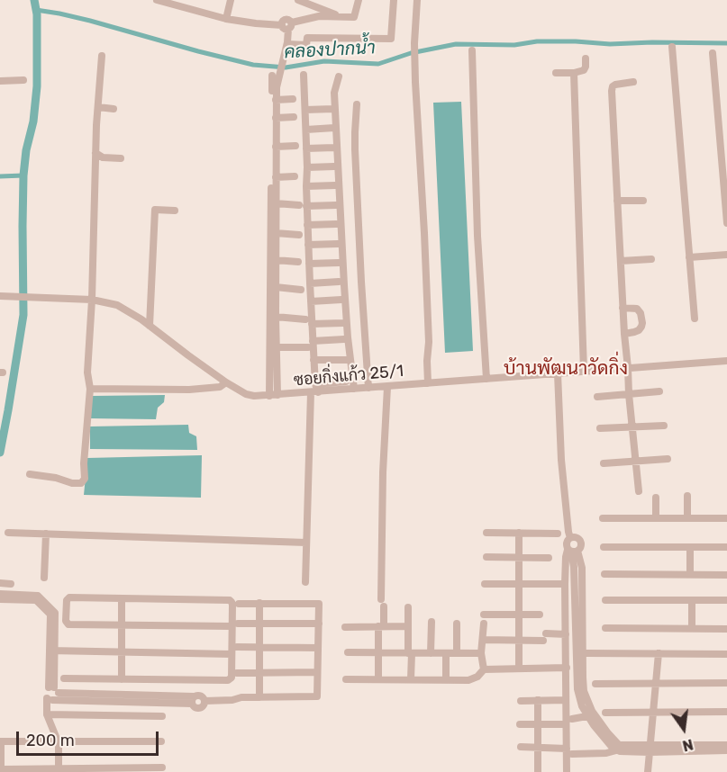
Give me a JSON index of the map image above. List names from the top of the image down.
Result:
{
  "streets": {
    "street": ["ซอยกิ่งแก้ว 25/1"]
  },
  "districts": ["บ้านพัฒนาวัดกิ่ง"],
  "water": ["คลองปากน้ำ"],
  "scale_bar": "200 m",
  "north": "bottom"
}
